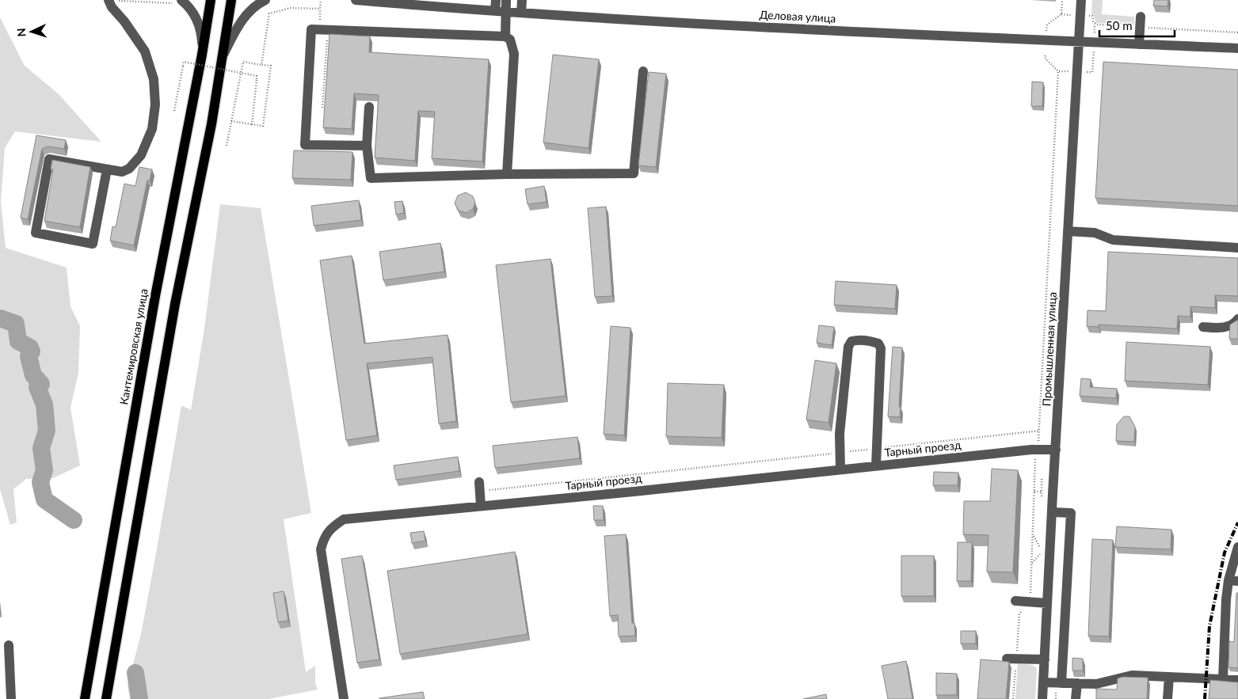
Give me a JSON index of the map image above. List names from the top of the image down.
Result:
{
  "streets": {
    "main road": ["Кантемировская улица"],
    "street": ["Деловая улица", "Промышленная улица", "Тарный проезд"]
  },
  "crossings": [
    ["Деловая улица", "Промышленная улица"],
    ["Промышленная улица", "Тарный проезд"]
  ],
  "scale_bar": "50 m",
  "north": "left"
}
